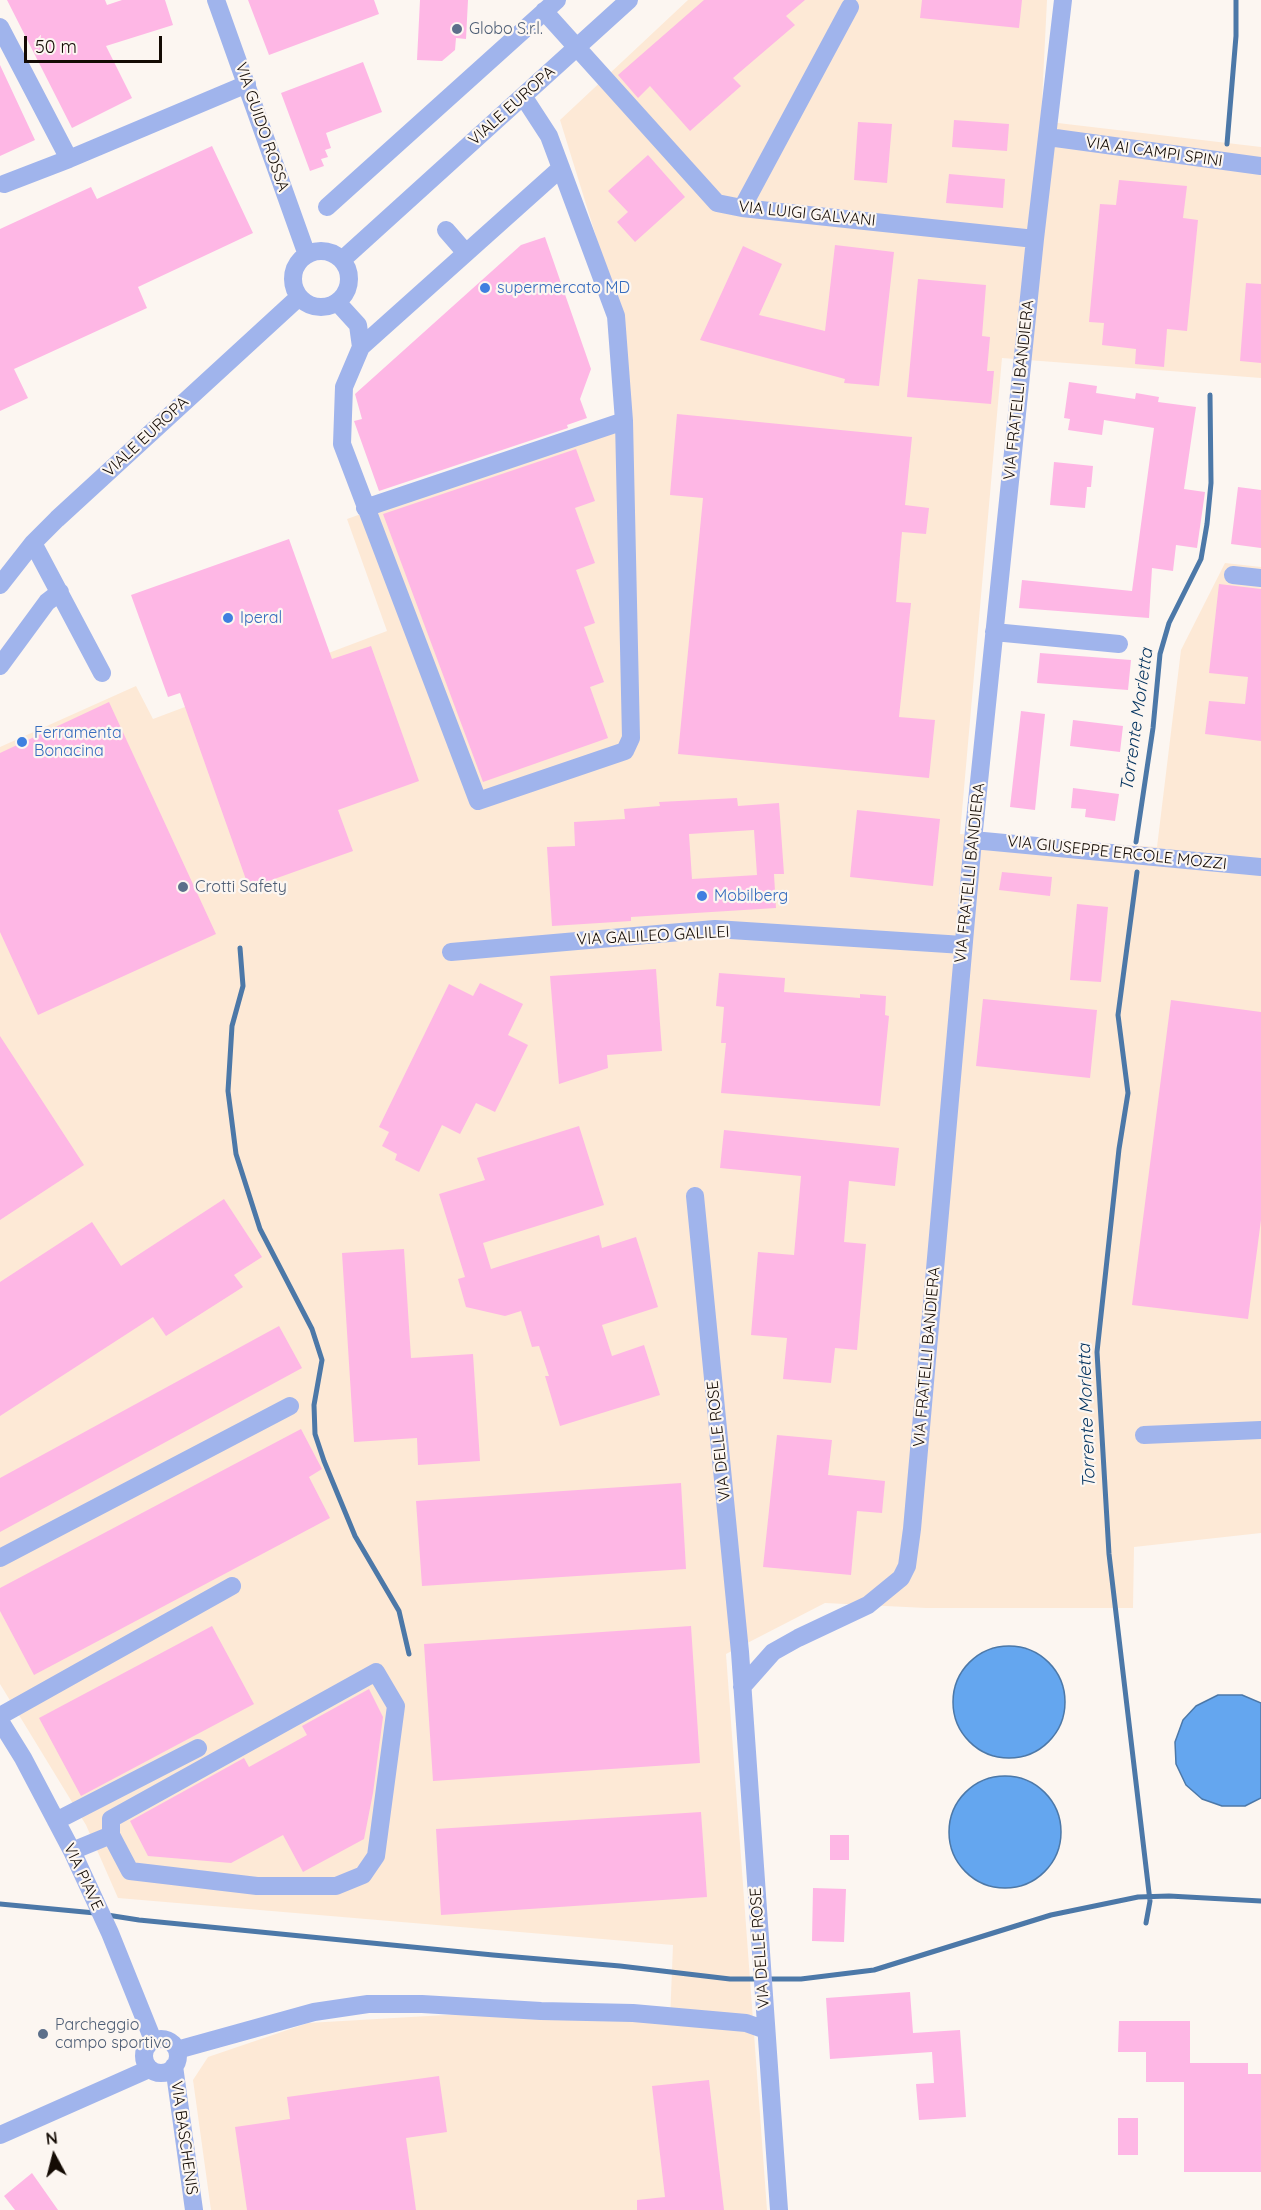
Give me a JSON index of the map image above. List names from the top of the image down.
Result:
{
  "streets": {
    "street": [
      "VIALE EUROPA",
      "VIA GUIDO ROSSA",
      "VIA AI CAMPI SPINI",
      "VIA LUIGI GALVANI",
      "VIA FRATELLI BANDIERA",
      "VIA GIUSEPPE ERCOLE MOZZI",
      "VIA GALILEO GALILEI",
      "VIA DELLE ROSE",
      "VIA PIAVE",
      "VIA BASCHENIS"
    ]
  },
  "crossings": [
    ["VIALE EUROPA", "VIA GUIDO ROSSA"],
    ["VIALE EUROPA", "VIA LUIGI GALVANI"],
    ["VIA AI CAMPI SPINI", "VIA FRATELLI BANDIERA"],
    ["VIA LUIGI GALVANI", "VIA FRATELLI BANDIERA"],
    ["VIA FRATELLI BANDIERA", "VIA GIUSEPPE ERCOLE MOZZI"],
    ["VIA FRATELLI BANDIERA", "VIA GALILEO GALILEI"],
    ["VIA FRATELLI BANDIERA", "VIA DELLE ROSE"],
    ["VIA PIAVE", "VIA BASCHENIS"]
  ],
  "water": ["Torrente Morletta"],
  "places": [
    "Globo S.r.l.",
    "supermercato MD",
    "Iperal",
    "Ferramenta Bonacina",
    "Crotti Safety",
    "Mobilberg",
    "Parcheggio campo sportivo"
  ],
  "scale_bar": "50 m",
  "north": "top"
}
